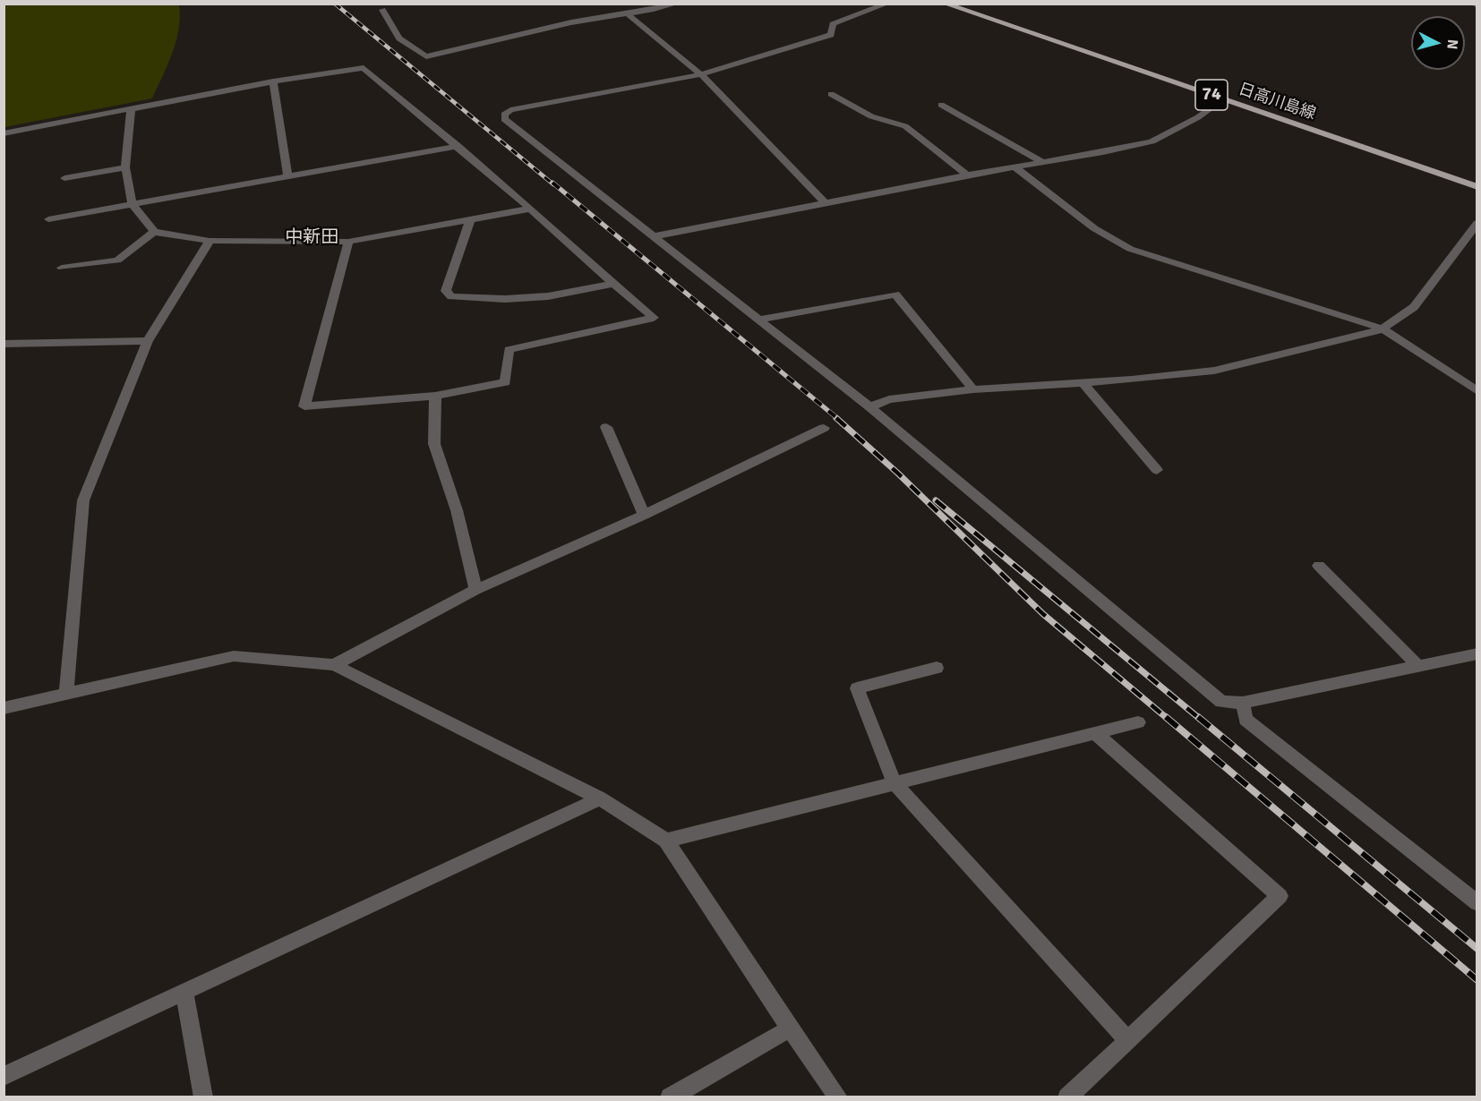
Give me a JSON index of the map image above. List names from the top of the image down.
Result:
{
  "streets": {
    "main road": ["74", "日高川島線"]
  },
  "districts": ["中新田"],
  "north": "right"
}
